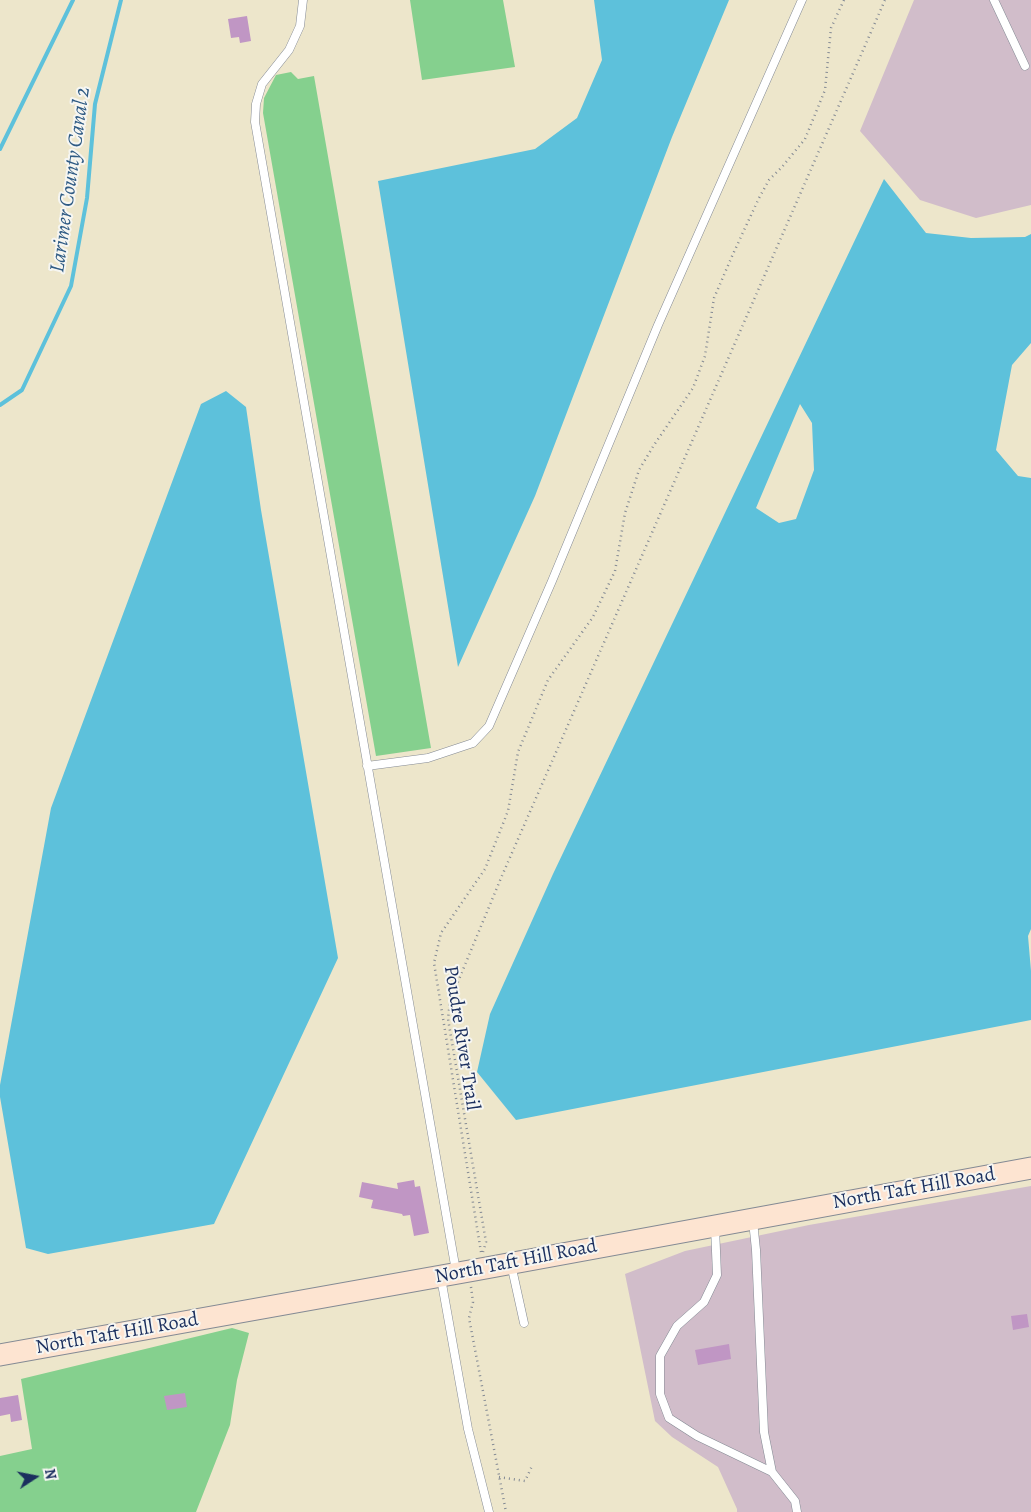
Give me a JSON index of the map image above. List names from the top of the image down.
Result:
{
  "streets": {
    "main road": ["North Taft Hill Road"],
    "path": ["Poudre River Trail"]
  },
  "crossings": [
    ["Poudre River Trail", "North Taft Hill Road"]
  ],
  "water": ["Larimer County Canal 2"],
  "north": "right"
}
